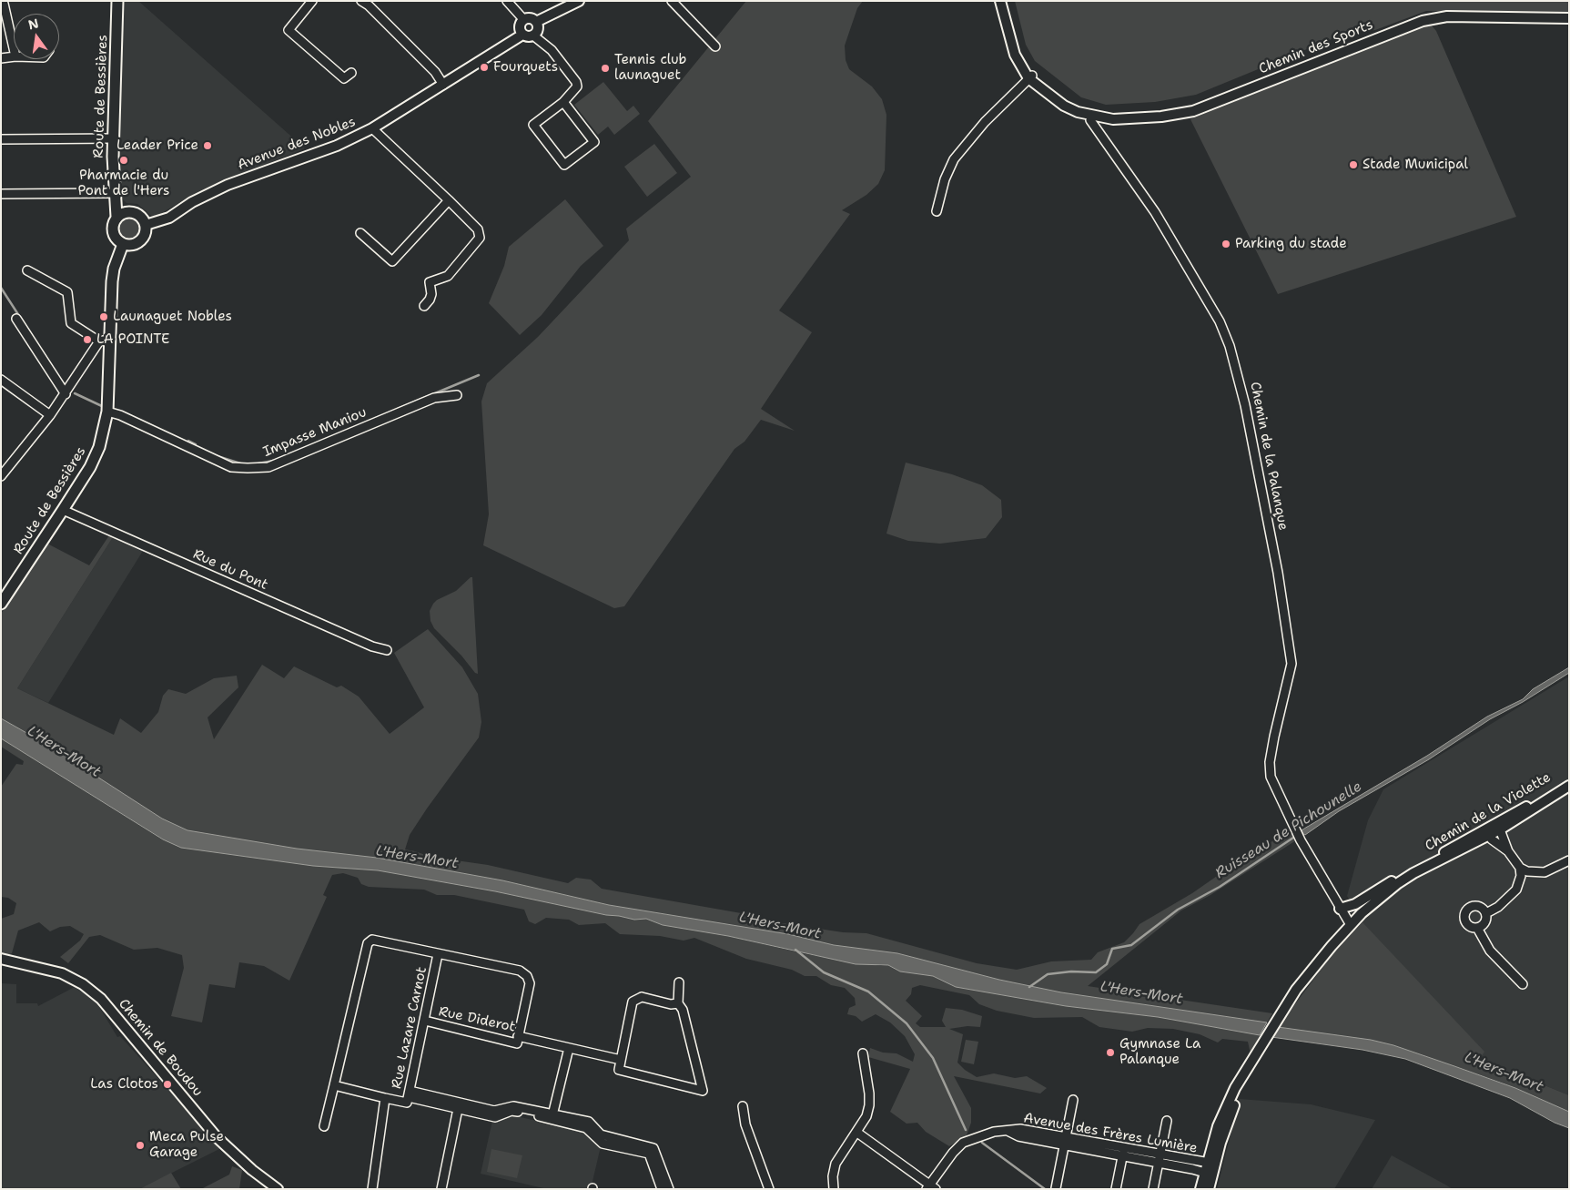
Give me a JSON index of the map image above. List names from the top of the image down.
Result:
{
  "streets": {
    "main road": ["Route de Bessières"],
    "street": [
      "Chemin des Sports",
      "Avenue des Nobles",
      "Impasse Maniou",
      "Chemin de la Palanque",
      "Rue du Pont",
      "Chemin de la Violette",
      "Rue Diderot",
      "Rue Lazare Carnot",
      "Chemin de Boudou",
      "Avenue des Frères Lumière"
    ]
  },
  "crossings": [
    ["Route de Bessières", "Avenue des Nobles"],
    ["Route de Bessières", "Impasse Maniou"],
    ["Route de Bessières", "Rue du Pont"],
    ["Chemin de la Palanque", "Chemin de la Violette"],
    ["Rue Diderot", "Rue Lazare Carnot"]
  ],
  "water": ["L'Hers-Mort", "Ruisseau de Pichounelle"],
  "places": [
    "Fourquets",
    "Tennis club launaguet",
    "Leader Price",
    "Pharmacie du Pont de l'Hers",
    "Stade Municipal",
    "Parking du stade",
    "Launaguet Nobles",
    "LA POINTE",
    "Gymnase La Palanque",
    "Las Clotos",
    "Meca Pulse Garage"
  ],
  "north": "top"
}
